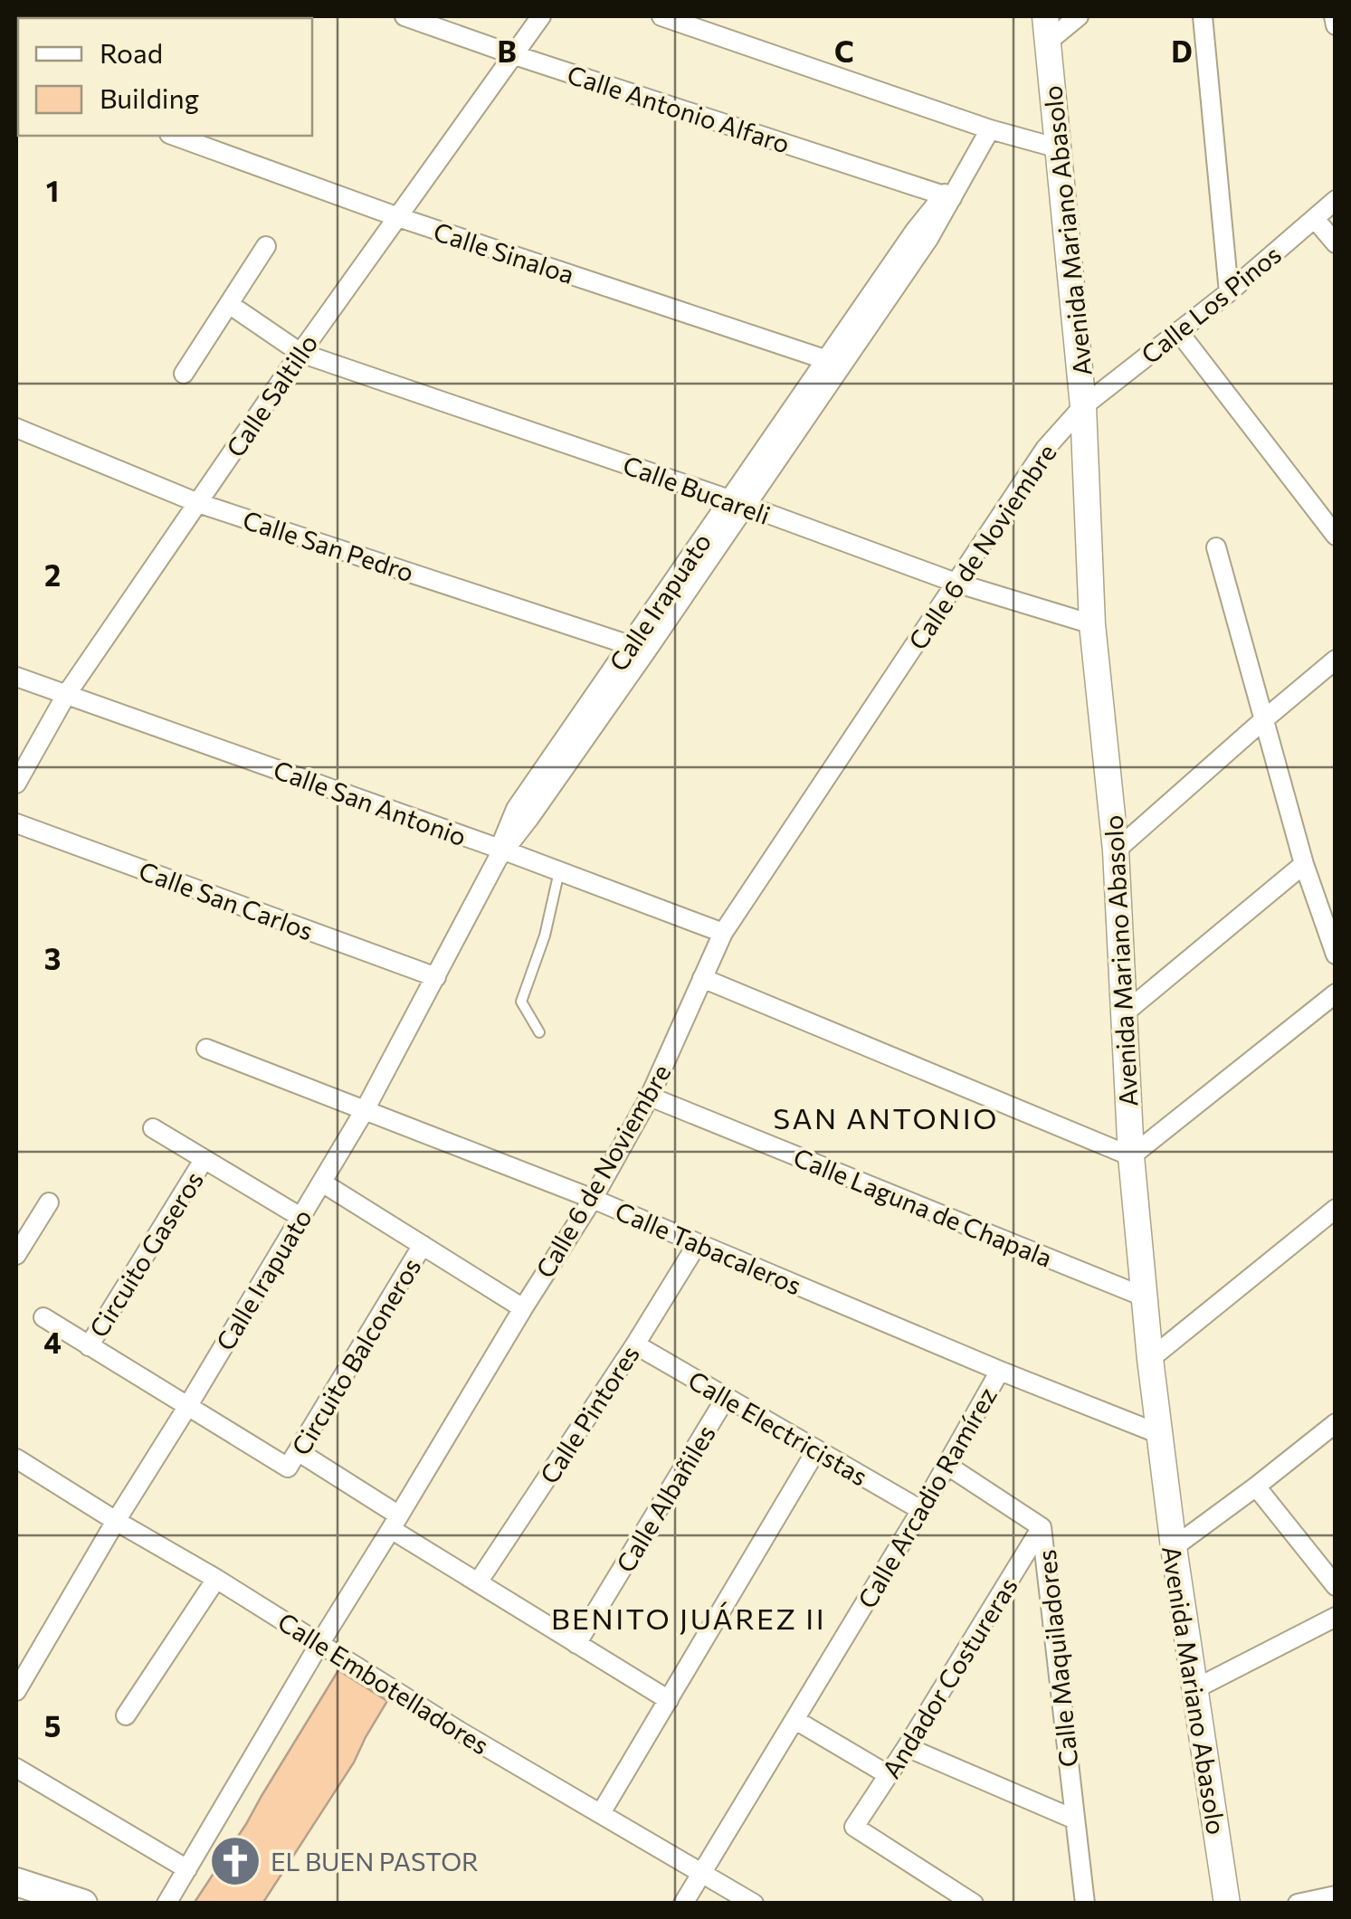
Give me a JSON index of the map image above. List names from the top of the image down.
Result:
{
  "streets": {
    "street": [
      "Calle Antonio Alfaro",
      "Avenida Mariano Abasolo",
      "Calle Sinaloa",
      "Calle Los Pinos",
      "Calle Saltillo",
      "Calle Bucareli",
      "Calle San Pedro",
      "Calle 6 de Noviembre",
      "Calle Irapuato",
      "Calle San Antonio",
      "Calle San Carlos",
      "Calle Laguna de Chapala",
      "Calle Tabacaleros",
      "Circuito Gaseros",
      "Circuito Balconeros",
      "Calle Pintores",
      "Calle Electricistas",
      "Calle Arcadio Ramírez",
      "Calle Albañiles",
      "Calle Maquiladores",
      "Andador Costureras",
      "Calle Embotelladores"
    ]
  },
  "crossings": [
    ["Calle Antonio Alfaro", "Calle Saltillo"],
    ["Calle Antonio Alfaro", "Calle Irapuato"],
    ["Avenida Mariano Abasolo", "Calle Los Pinos"],
    ["Avenida Mariano Abasolo", "Calle Bucareli"],
    ["Avenida Mariano Abasolo", "Calle 6 de Noviembre"],
    ["Avenida Mariano Abasolo", "Calle Laguna de Chapala"],
    ["Avenida Mariano Abasolo", "Calle Tabacaleros"],
    ["Calle Sinaloa", "Calle Saltillo"],
    ["Calle Sinaloa", "Calle Irapuato"],
    ["Calle Los Pinos", "Calle 6 de Noviembre"],
    ["Calle Saltillo", "Calle Bucareli"],
    ["Calle Saltillo", "Calle San Pedro"],
    ["Calle Saltillo", "Calle San Antonio"],
    ["Calle Bucareli", "Calle 6 de Noviembre"],
    ["Calle Bucareli", "Calle Irapuato"],
    ["Calle San Pedro", "Calle Irapuato"],
    ["Calle 6 de Noviembre", "Calle San Antonio"],
    ["Calle 6 de Noviembre", "Calle Laguna de Chapala"],
    ["Calle 6 de Noviembre", "Calle Tabacaleros"],
    ["Calle 6 de Noviembre", "Calle Embotelladores"],
    ["Calle Irapuato", "Calle San Antonio"],
    ["Calle Irapuato", "Calle San Carlos"],
    ["Calle Irapuato", "Calle Tabacaleros"],
    ["Calle Irapuato", "Circuito Gaseros"],
    ["Calle Irapuato", "Circuito Balconeros"],
    ["Calle Irapuato", "Calle Embotelladores"],
    ["Calle Tabacaleros", "Calle Pintores"],
    ["Calle Tabacaleros", "Calle Arcadio Ramírez"],
    ["Circuito Gaseros", "Circuito Balconeros"],
    ["Calle Pintores", "Calle Electricistas"],
    ["Calle Electricistas", "Calle Arcadio Ramírez"],
    ["Calle Electricistas", "Calle Albañiles"],
    ["Calle Arcadio Ramírez", "Calle Maquiladores"],
    ["Calle Arcadio Ramírez", "Calle Embotelladores"],
    ["Calle Maquiladores", "Andador Costureras"]
  ],
  "districts": ["SAN ANTONIO", "BENITO JUÁREZ II"],
  "places": {
    "church": ["EL BUEN PASTOR"]
  },
  "legend": ["Road", "Building"],
  "grid": {
    "columns": ["B", "C", "D"],
    "rows": [
      "1",
      "2",
      "3",
      "4",
      "5"
    ]
  }
}
